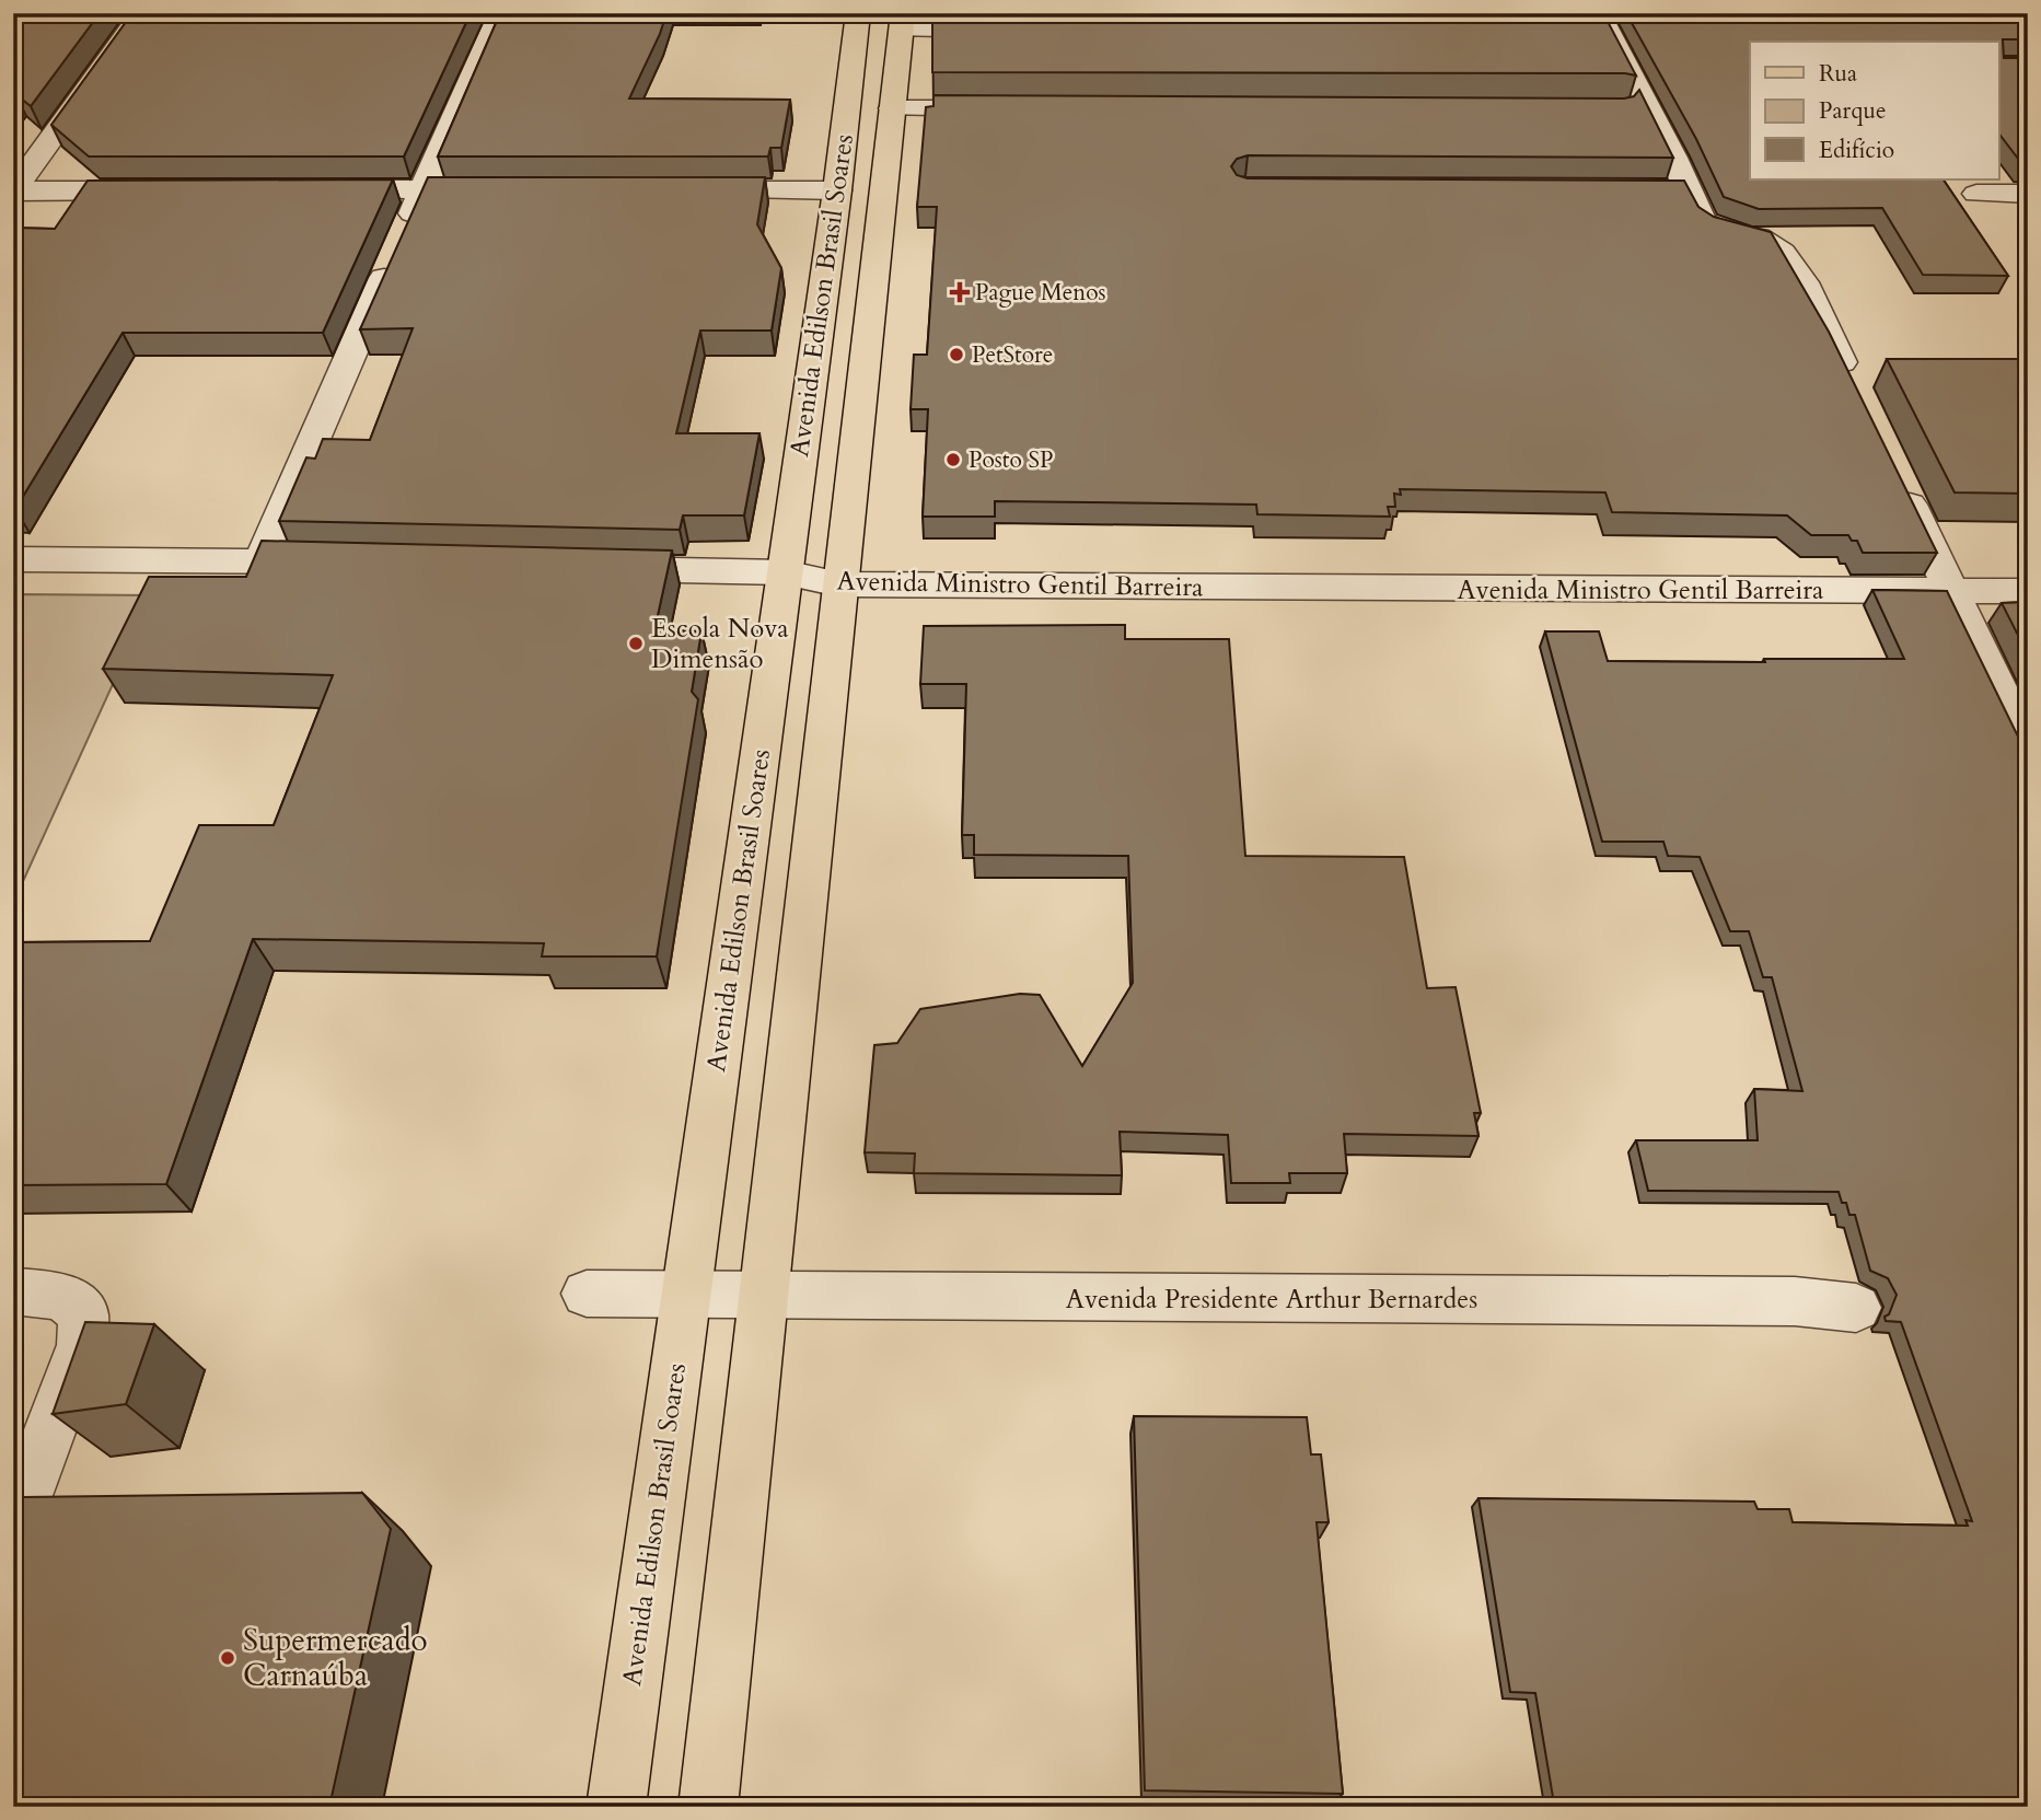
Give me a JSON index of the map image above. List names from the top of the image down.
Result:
{
  "streets": {
    "main road": ["Avenida Edilson Brasil Soares"],
    "street": ["Avenida Ministro Gentil Barreira", "Avenida Presidente Arthur Bernardes"]
  },
  "crossings": [
    ["Avenida Edilson Brasil Soares", "Avenida Ministro Gentil Barreira"],
    ["Avenida Edilson Brasil Soares", "Avenida Presidente Arthur Bernardes"]
  ],
  "places": {
    "health": ["Pague Menos"],
    "other": [
      "PetStore",
      "Posto SP",
      "Escola Nova Dimensão",
      "Supermercado Carnaúba"
    ]
  },
  "legend": ["Rua", "Parque", "Edifício"]
}
